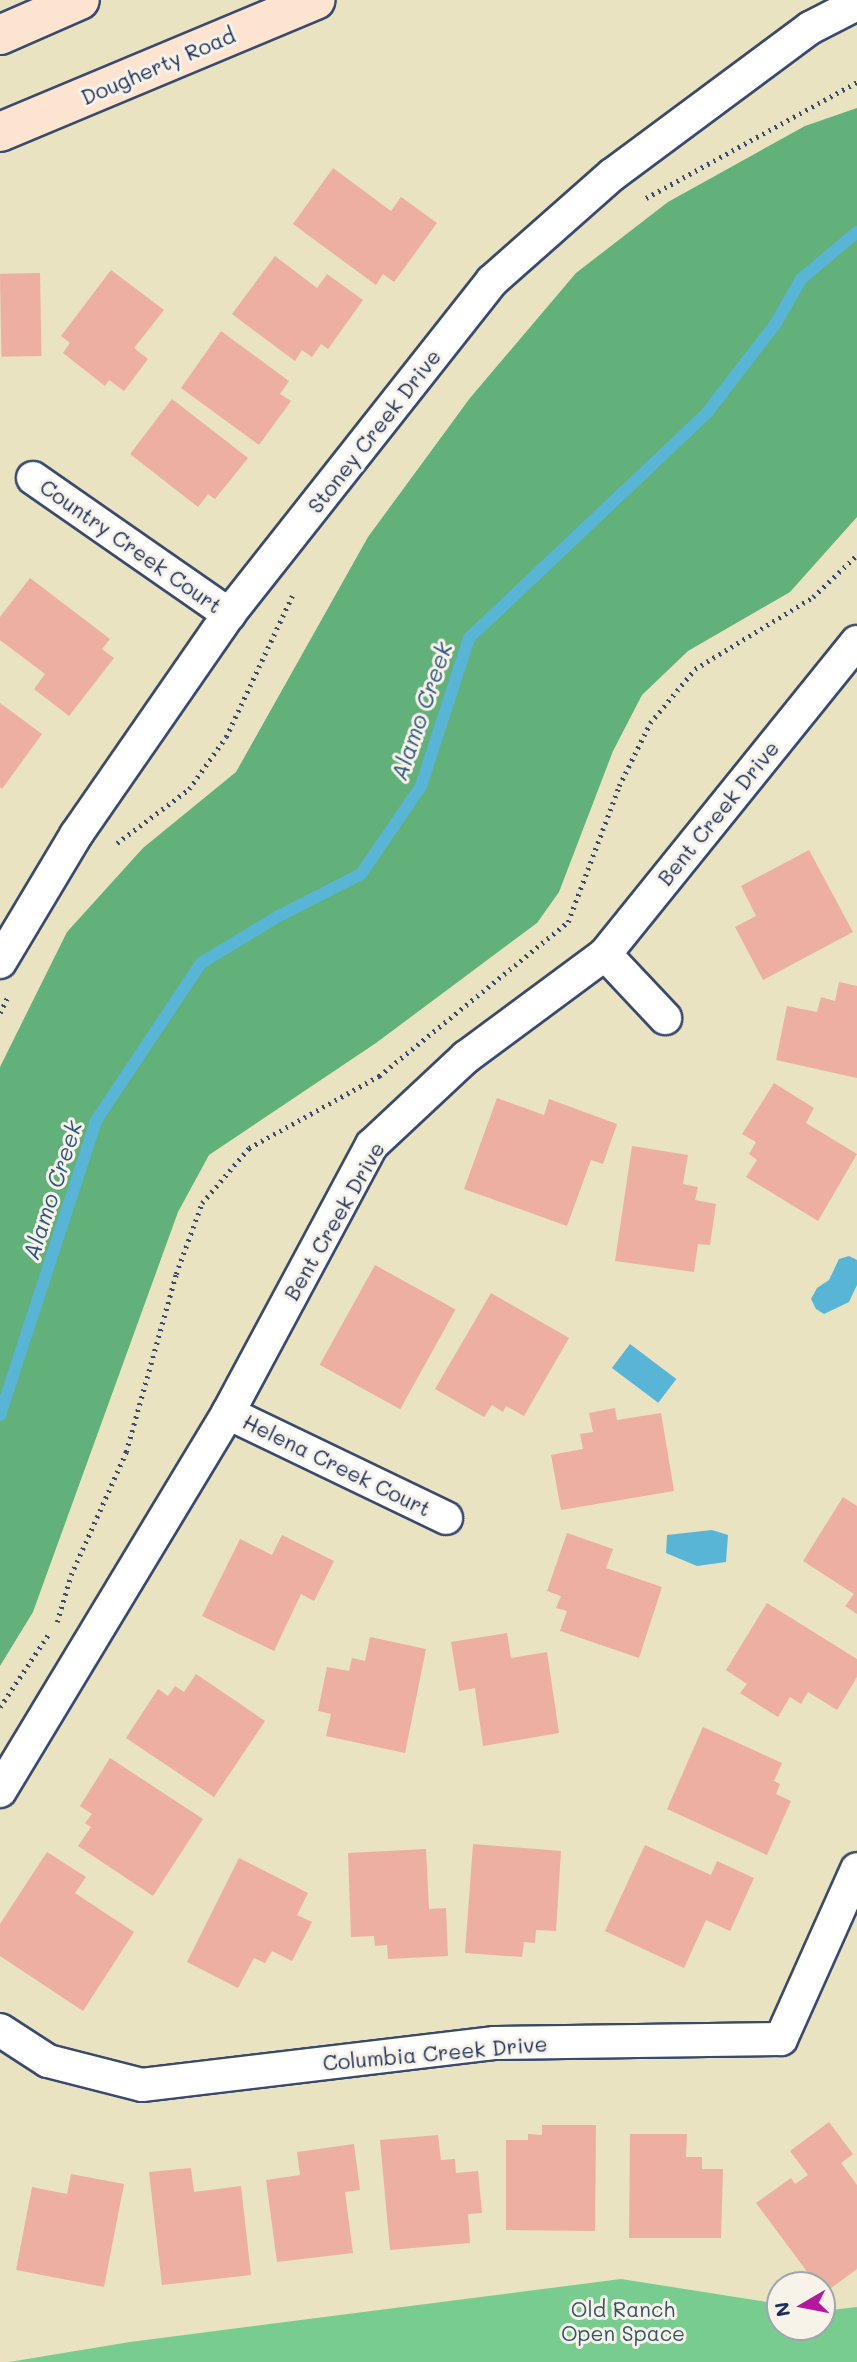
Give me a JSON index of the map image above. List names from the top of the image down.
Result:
{
  "streets": {
    "main road": ["Dougherty Road"],
    "street": [
      "Stoney Creek Drive",
      "Country Creek Court",
      "Bent Creek Drive",
      "Helena Creek Court",
      "Columbia Creek Drive"
    ]
  },
  "crossings": [
    ["Stoney Creek Drive", "Country Creek Court"],
    ["Bent Creek Drive", "Helena Creek Court"]
  ],
  "water": ["Alamo Creek"],
  "parks": ["Old Ranch Open Space"],
  "north": "left"
}
